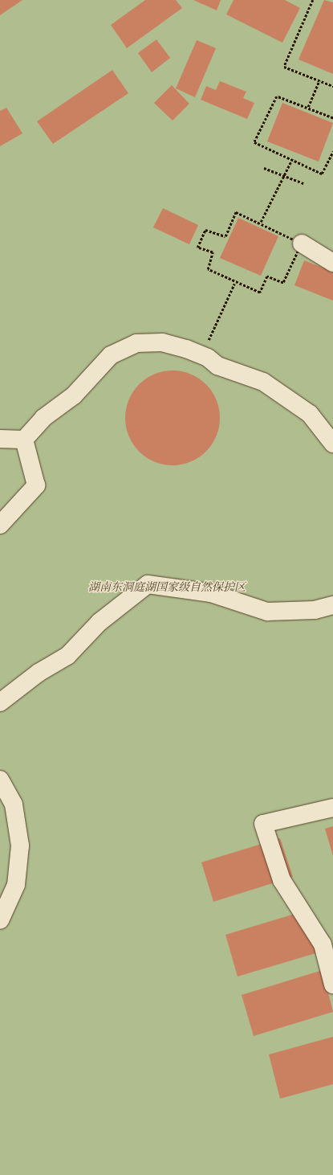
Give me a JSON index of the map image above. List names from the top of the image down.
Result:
{
  "parks": ["湖南东洞庭湖国家级自然保护区"]
}
